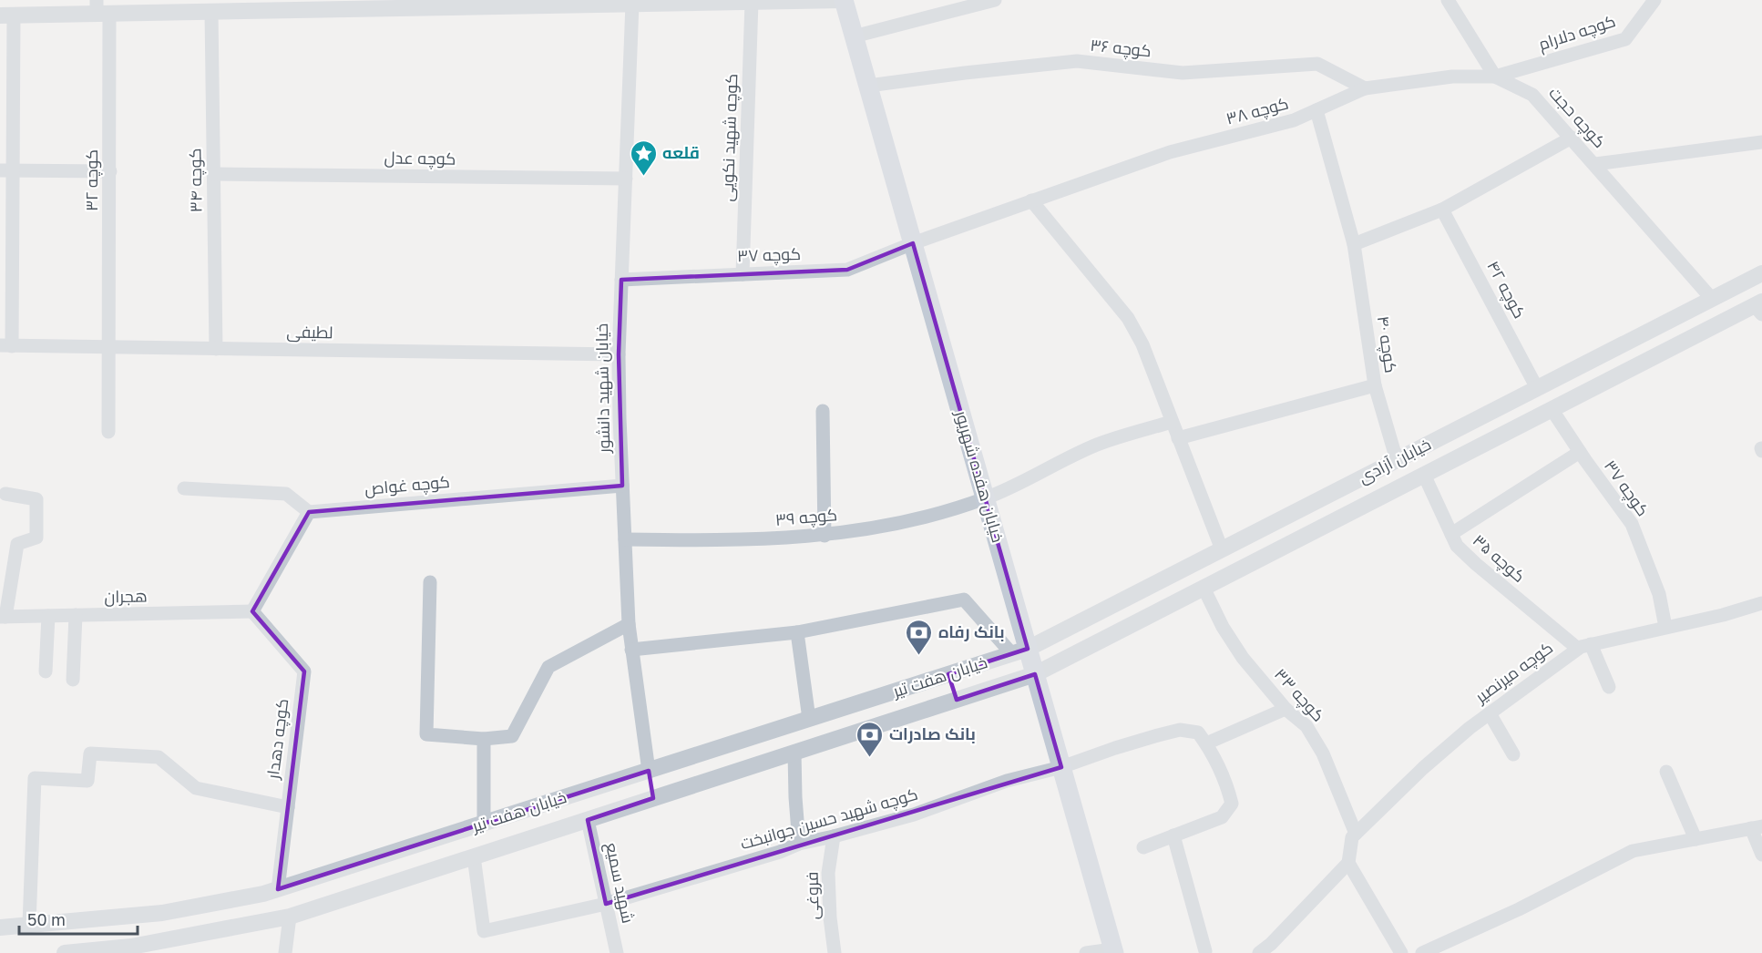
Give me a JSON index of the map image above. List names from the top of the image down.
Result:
{
  "streets": {
    "main road": ["خیابان هفده شهریور"],
    "street": [
      "کوچه دلارام",
      "کوچه ۳۶",
      "کوچه ۳۸",
      "کوچه حجت",
      "کوچه شهید نکویی",
      "کوچه عدل",
      "کوچه ۳۲",
      "کوچه ۳۴",
      "کوچه ۳۷",
      "کوچه ۴۲",
      "لطیفی",
      "کوچه ۴۰",
      "خیابان شهید دانشور",
      "خیابان آزادی",
      "کوچه غواص",
      "کوچه ۳۹",
      "کوچه ۳۵",
      "هجران",
      "کوچه میرنصیر",
      "خیابان هفت تیر",
      "کوچه ۳۳",
      "کوچه دهدار",
      "کوچه شهید حسین جوانبخت",
      "شهید سمیع",
      "فروغی"
    ]
  },
  "crossings": [
    ["کوچه دلارام", "کوچه ۳۸"],
    ["کوچه دلارام", "کوچه حجت"],
    ["کوچه ۳۶", "کوچه ۳۸"],
    ["کوچه ۳۶", "خیابان هفده شهریور"],
    ["کوچه ۳۸", "کوچه حجت"],
    ["کوچه ۳۸", "کوچه ۳۷"],
    ["کوچه ۳۸", "کوچه ۴۰"],
    ["کوچه ۳۸", "خیابان هفده شهریور"],
    ["کوچه حجت", "خیابان آزادی"],
    ["کوچه شهید نکویی", "کوچه ۳۷"],
    ["کوچه عدل", "کوچه ۳۴"],
    ["کوچه عدل", "خیابان شهید دانشور"],
    ["کوچه ۳۲", "لطیفی"],
    ["کوچه ۳۴", "لطیفی"],
    ["کوچه ۳۷", "خیابان شهید دانشور"],
    ["کوچه ۳۷", "خیابان آزادی"],
    ["کوچه ۳۷", "خیابان هفده شهریور"],
    ["کوچه ۳۷", "کوچه میرنصیر"],
    ["کوچه ۴۲", "خیابان آزادی"],
    ["لطیفی", "خیابان شهید دانشور"],
    ["خیابان شهید دانشور", "کوچه غواص"],
    ["خیابان شهید دانشور", "کوچه ۳۹"],
    ["خیابان شهید دانشور", "خیابان هفت تیر"],
    ["خیابان آزادی", "خیابان هفده شهریور"],
    ["خیابان آزادی", "کوچه ۳۵"],
    ["خیابان آزادی", "خیابان هفت تیر"],
    ["خیابان آزادی", "کوچه ۳۳"],
    ["خیابان هفده شهریور", "کوچه ۳۹"],
    ["خیابان هفده شهریور", "خیابان هفت تیر"],
    ["خیابان هفده شهریور", "کوچه شهید حسین جوانبخت"],
    ["کوچه ۳۵", "کوچه میرنصیر"],
    ["هجران", "کوچه دهدار"],
    ["کوچه میرنصیر", "کوچه ۳۳"],
    ["خیابان هفت تیر", "کوچه دهدار"],
    ["خیابان هفت تیر", "کوچه شهید حسین جوانبخت"],
    ["خیابان هفت تیر", "شهید سمیع"],
    ["کوچه شهید حسین جوانبخت", "شهید سمیع"],
    ["کوچه شهید حسین جوانبخت", "فروغی"]
  ],
  "places": {
    "place": ["قلعه"],
    "bank": ["بانک رفاه", "بانک صادرات"]
  },
  "scale_bar": "50 m"
}
